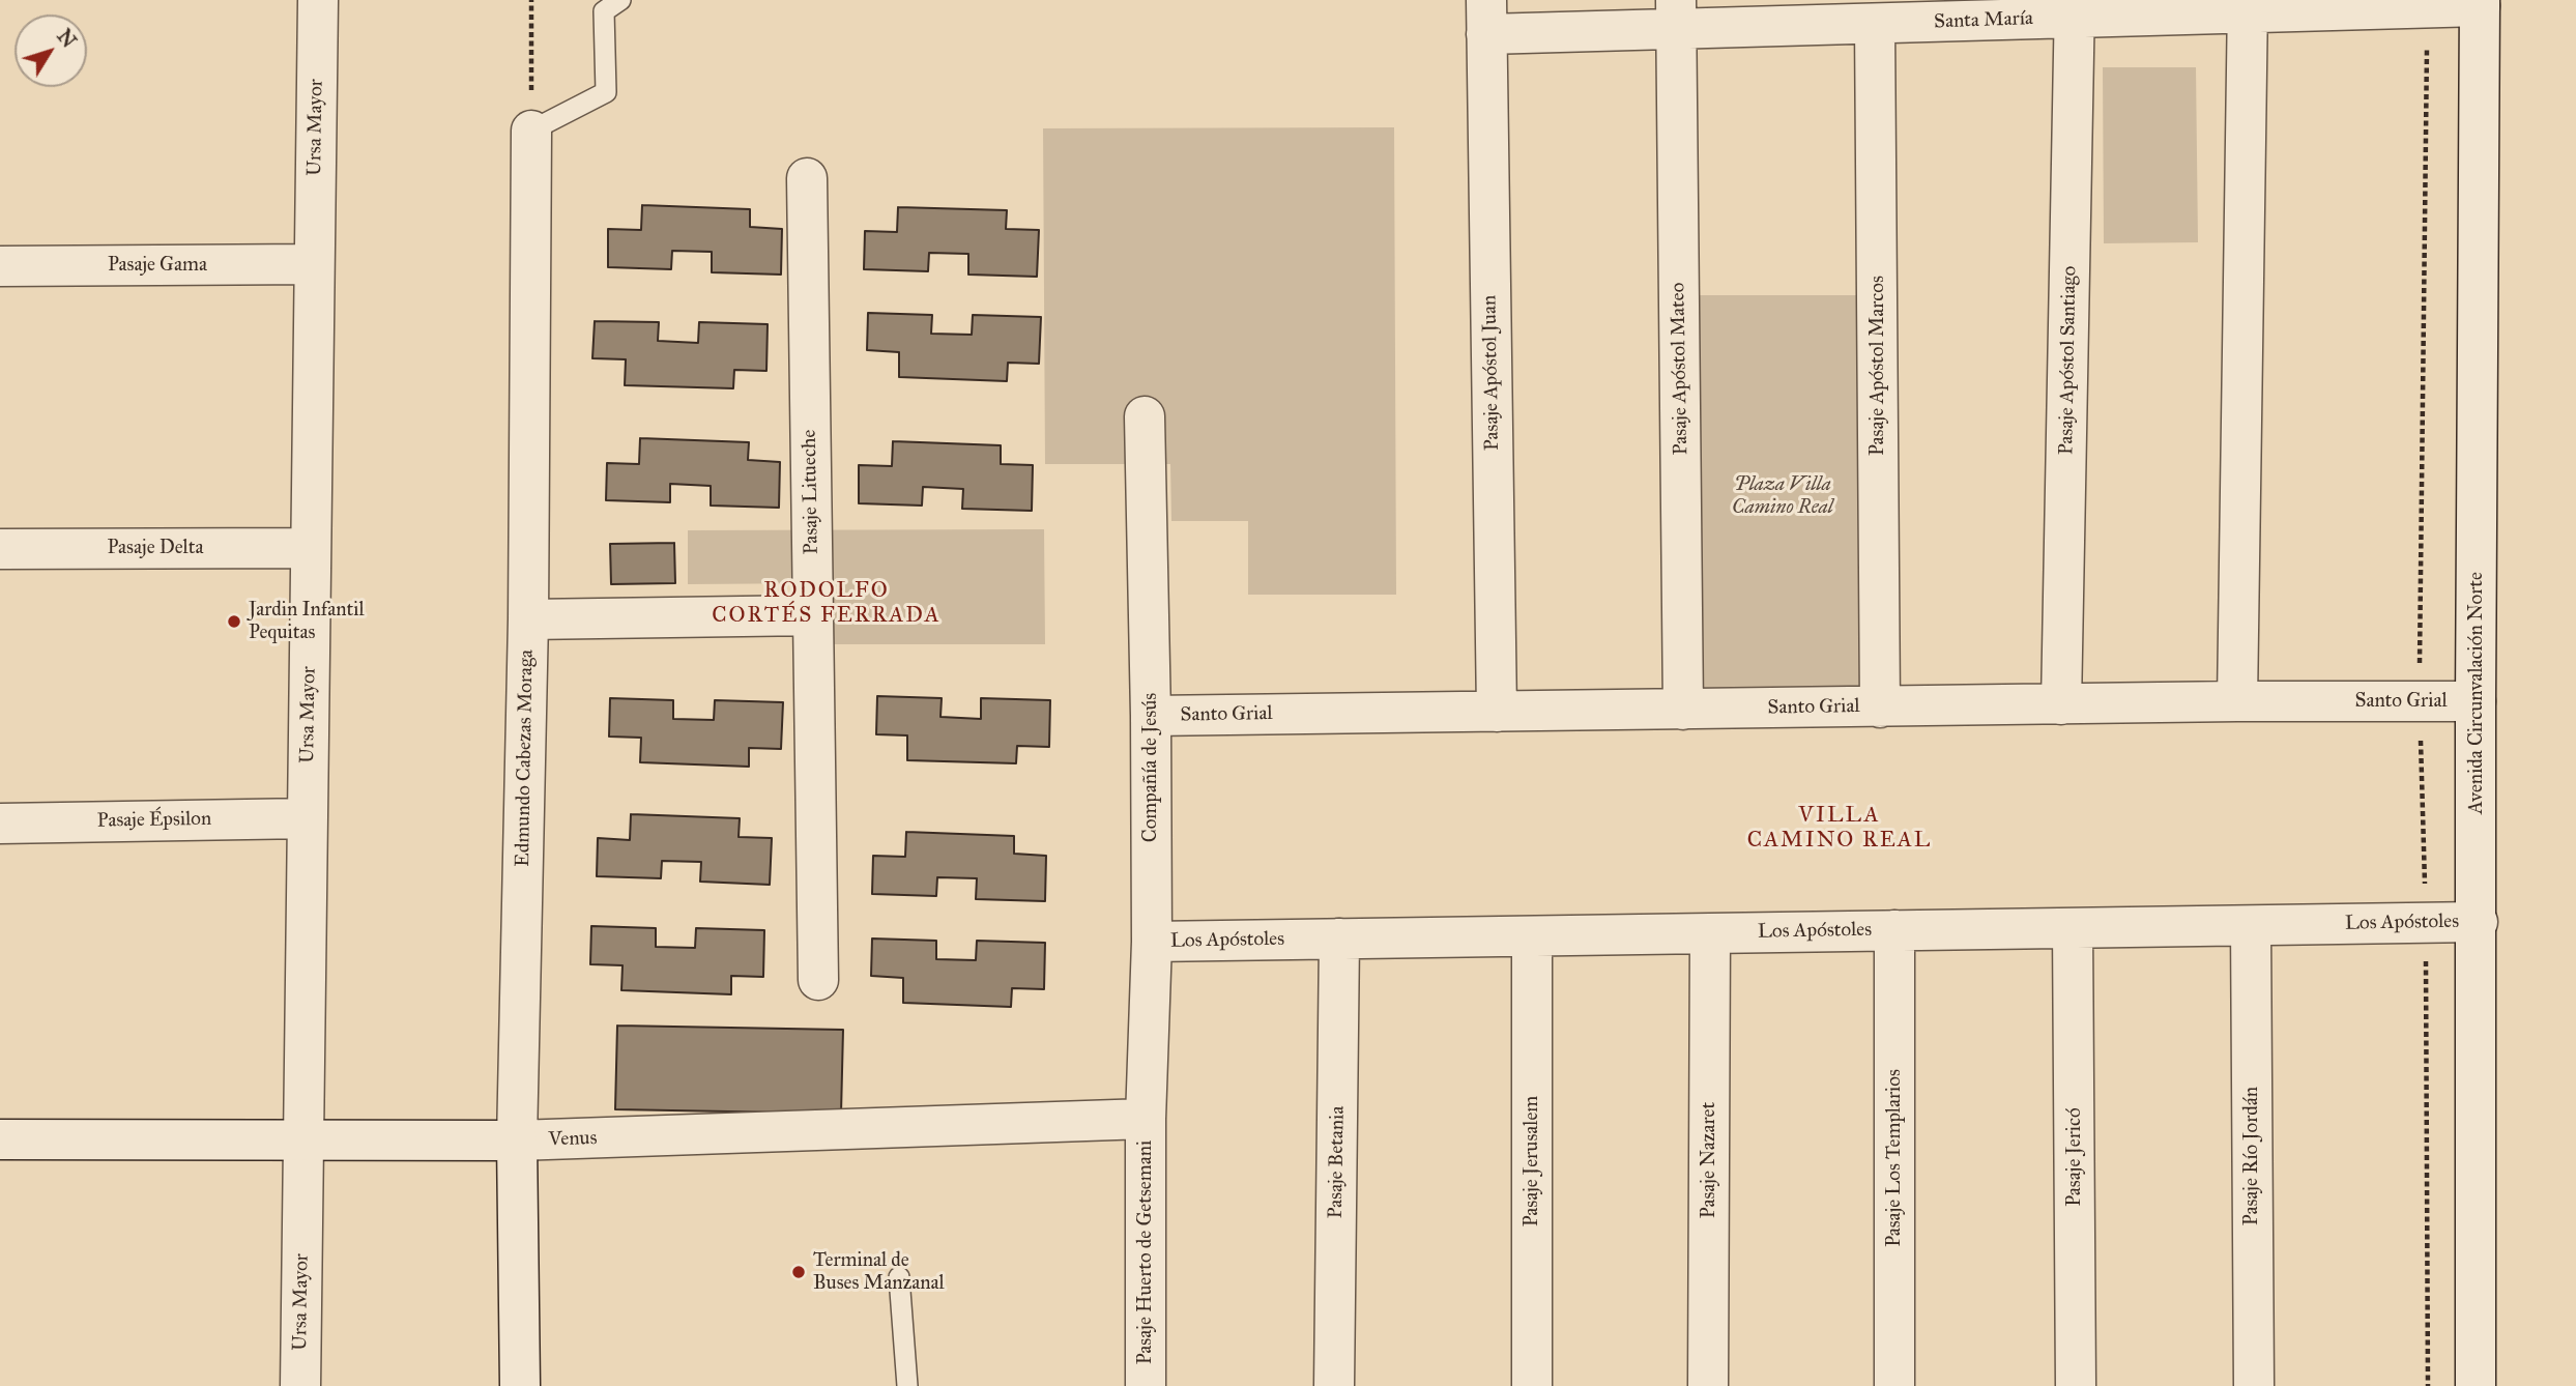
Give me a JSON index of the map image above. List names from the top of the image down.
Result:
{
  "streets": {
    "street": [
      "Santa María",
      "Ursa Mayor",
      "Pasaje Gama",
      "Pasaje Apóstol Santiago",
      "Pasaje Apóstol Marcos",
      "Pasaje Apóstol Mateo",
      "Pasaje Apóstol Juan",
      "Pasaje Litueche",
      "Pasaje Delta",
      "Avenida Circunvalación Norte",
      "Santo Grial",
      "Edmundo Cabezas Moraga",
      "Compañía de Jesús",
      "Pasaje Épsilon",
      "Los Apóstoles",
      "Venus",
      "Pasaje Río Jordán",
      "Pasaje Jericó",
      "Pasaje Los Templarios",
      "Pasaje Nazaret",
      "Pasaje Jerusalem",
      "Pasaje Betania",
      "Pasaje Huerto de Getsemani"
    ]
  },
  "crossings": [
    ["Santa María", "Pasaje Apóstol Santiago"],
    ["Santa María", "Pasaje Apóstol Marcos"],
    ["Santa María", "Pasaje Apóstol Mateo"],
    ["Santa María", "Pasaje Apóstol Juan"],
    ["Santa María", "Avenida Circunvalación Norte"],
    ["Ursa Mayor", "Pasaje Gama"],
    ["Ursa Mayor", "Pasaje Delta"],
    ["Ursa Mayor", "Pasaje Épsilon"],
    ["Ursa Mayor", "Venus"],
    ["Pasaje Apóstol Santiago", "Santo Grial"],
    ["Pasaje Apóstol Marcos", "Santo Grial"],
    ["Pasaje Apóstol Mateo", "Santo Grial"],
    ["Pasaje Apóstol Juan", "Santo Grial"],
    ["Avenida Circunvalación Norte", "Santo Grial"],
    ["Avenida Circunvalación Norte", "Los Apóstoles"],
    ["Santo Grial", "Compañía de Jesús"],
    ["Edmundo Cabezas Moraga", "Venus"],
    ["Compañía de Jesús", "Los Apóstoles"],
    ["Compañía de Jesús", "Venus"],
    ["Compañía de Jesús", "Pasaje Huerto de Getsemani"],
    ["Los Apóstoles", "Pasaje Río Jordán"],
    ["Los Apóstoles", "Pasaje Jericó"],
    ["Los Apóstoles", "Pasaje Los Templarios"],
    ["Los Apóstoles", "Pasaje Nazaret"],
    ["Los Apóstoles", "Pasaje Jerusalem"],
    ["Los Apóstoles", "Pasaje Betania"],
    ["Venus", "Pasaje Huerto de Getsemani"]
  ],
  "districts": ["RODOLFO CORTÉS FERRADA", "VILLA CAMINO REAL"],
  "parks": ["Plaza Villa Camino Real"],
  "places": ["Jardin Infantil Pequitas", "Terminal de Buses Manzanal"],
  "north": "top right"
}
